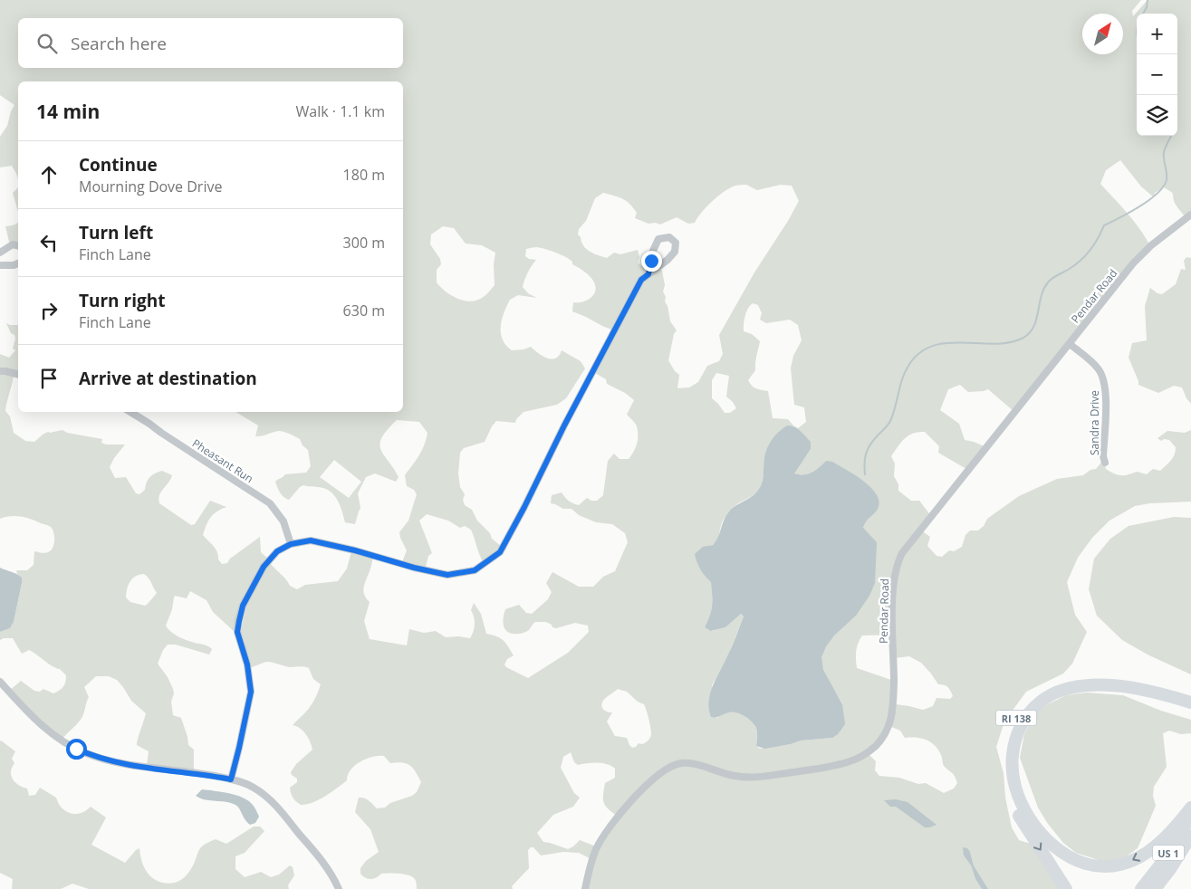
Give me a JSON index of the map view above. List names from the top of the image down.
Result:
{
  "streets": {
    "highway": ["RI 138", "US 1"],
    "street": ["Pendar Road", "Sandra Drive", "Pheasant Run"]
  },
  "crossings": [
    ["Pendar Road", "Sandra Drive"]
  ],
  "north": "top right",
  "page": {
    "map_buttons": ["+", "−"],
    "search": "Search here",
    "heading": ["14 min", "Walk · 1.1 km"],
    "list": [
      ["Continue", "Mourning Dove Drive", "180 m"],
      ["Turn left", "Finch Lane", "300 m"],
      ["Turn right", "Finch Lane", "630 m"],
      "Arrive at destination"
    ]
  }
}
